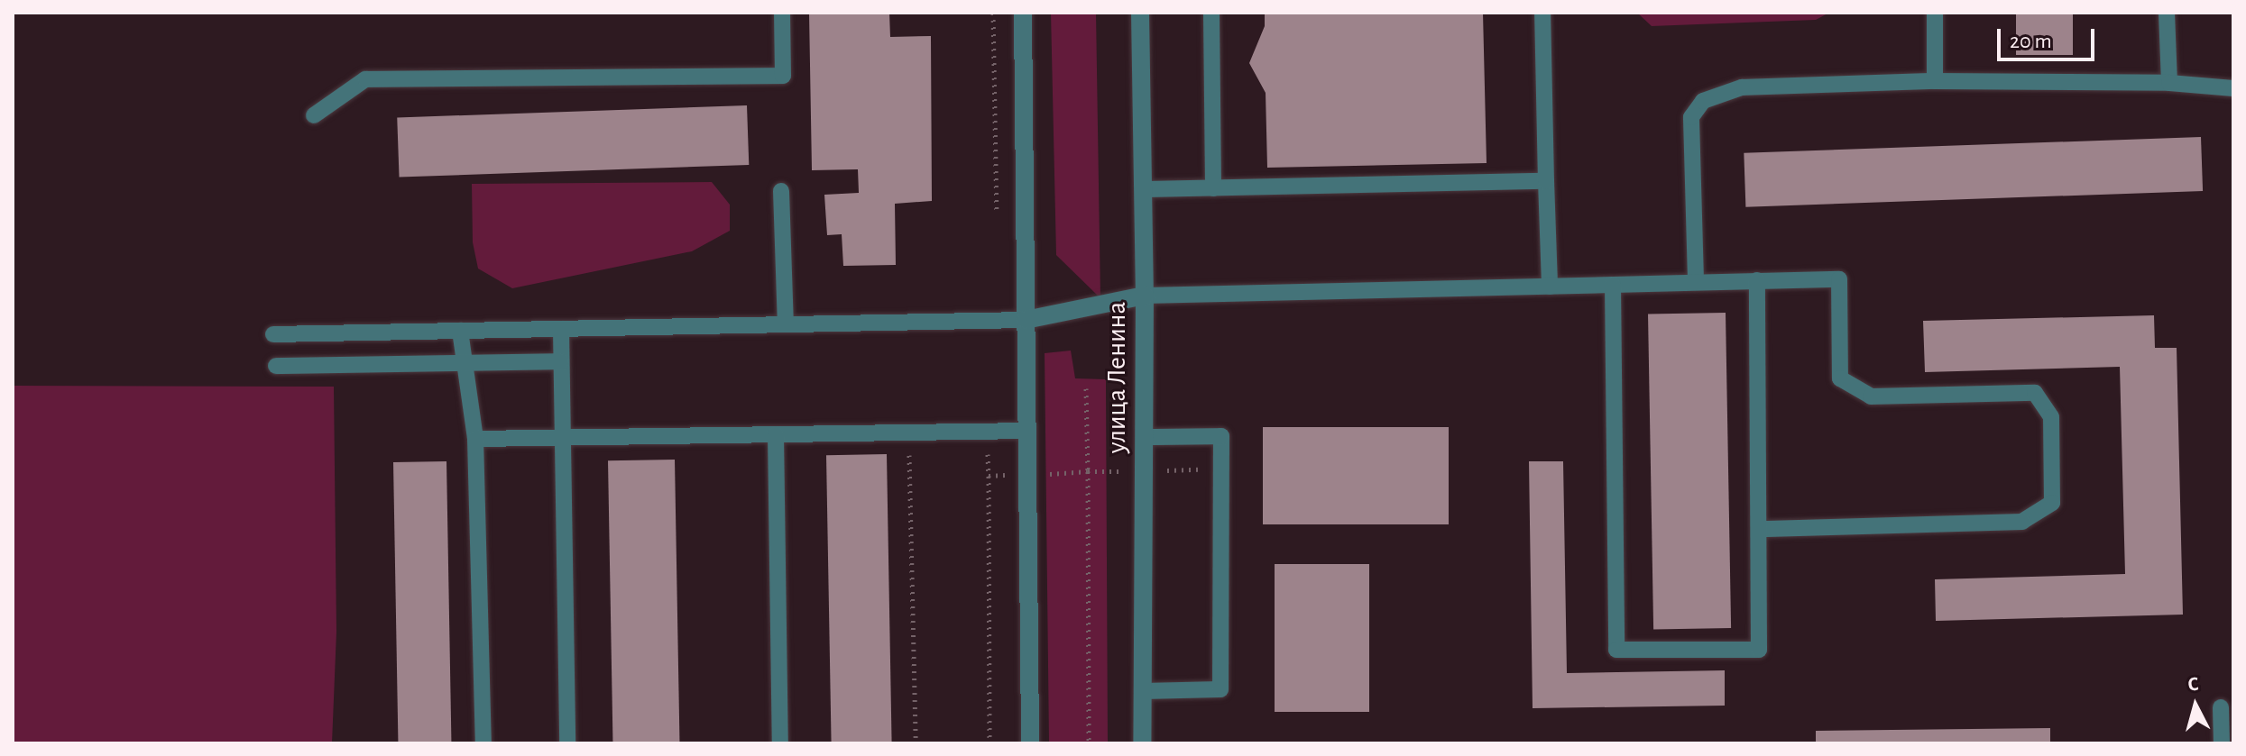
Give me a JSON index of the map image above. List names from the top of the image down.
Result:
{
  "streets": {
    "street": ["улица Ленина"]
  },
  "scale_bar": "20 m",
  "north": "top"
}
